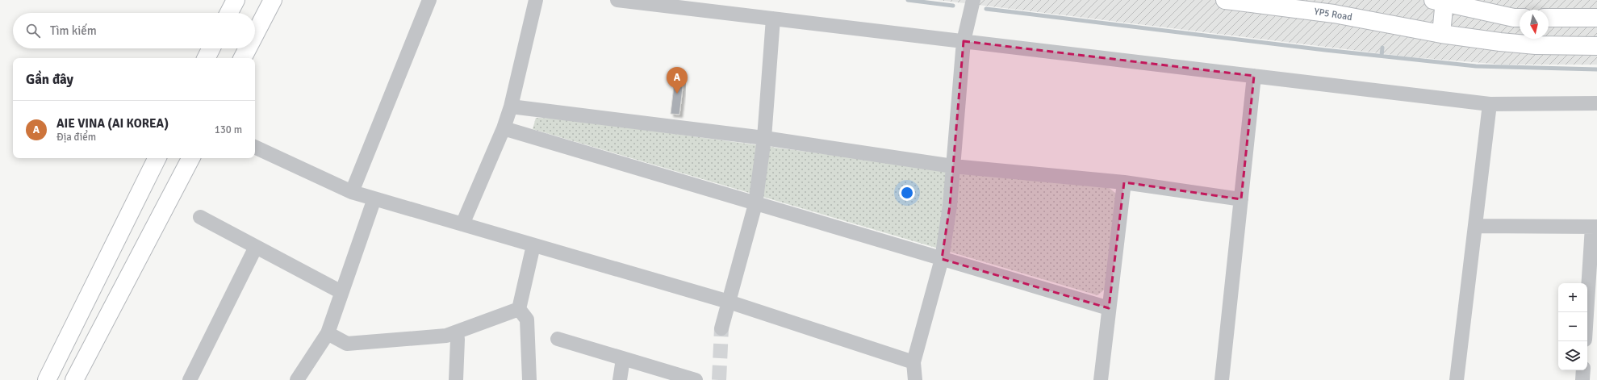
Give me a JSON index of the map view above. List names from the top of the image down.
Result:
{
  "streets": {
    "main road": ["YP5 Road"]
  },
  "north": "bottom",
  "page": {
    "search": "Tìm kiếm",
    "heading": "Gần đây",
    "pins": "A",
    "list": [
      {
        "mark": "A",
        "name": "AIE VINA (AI KOREA)",
        "note": "Địa điểm",
        "value": "130 m"
      }
    ],
    "map_buttons": ["+", "−"]
  }
}
